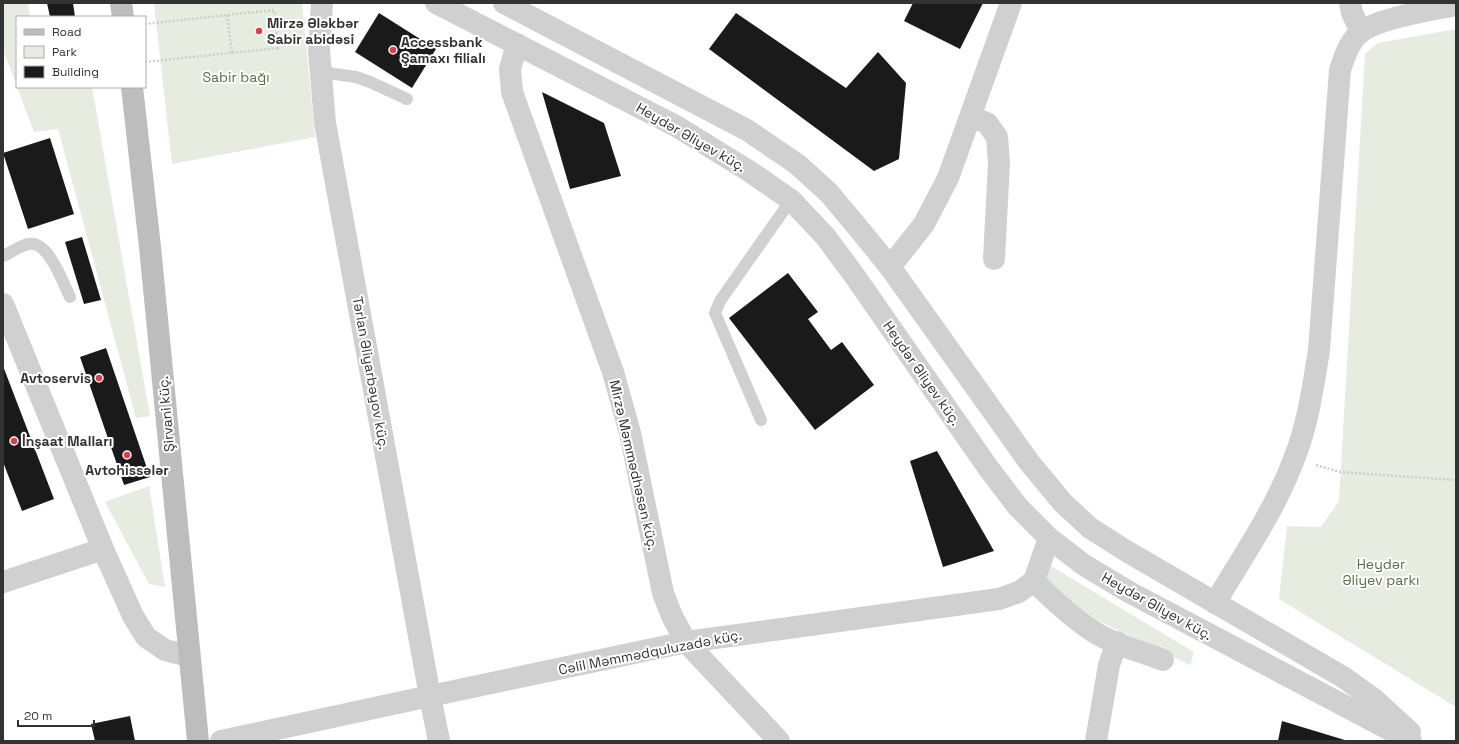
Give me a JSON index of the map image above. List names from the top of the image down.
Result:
{
  "streets": {
    "main road": ["Şirvani küç."],
    "street": [
      "Heydər Əliyev küç.",
      "Tərlan Əliyarbəyov küç.",
      "Mirzə Məmmədhəsən küç.",
      "Cəlil Məmmədquluzadə küç."
    ]
  },
  "crossings": [
    ["Heydər Əliyev küç.", "Mirzə Məmmədhəsən küç."],
    ["Tərlan Əliyarbəyov küç.", "Cəlil Məmmədquluzadə küç."],
    ["Mirzə Məmmədhəsən küç.", "Cəlil Məmmədquluzadə küç."]
  ],
  "parks": ["Sabir bağı", "Heydər Əliyev parkı"],
  "places": [
    "Mirzə Ələkbər Sabir abidəsi",
    "Accessbank Şamaxı filialı",
    "Avtoservis",
    "İnşaat Malları",
    "Avtohissələr"
  ],
  "legend": ["Road", "Park", "Building"],
  "scale_bar": "20 m"
}
